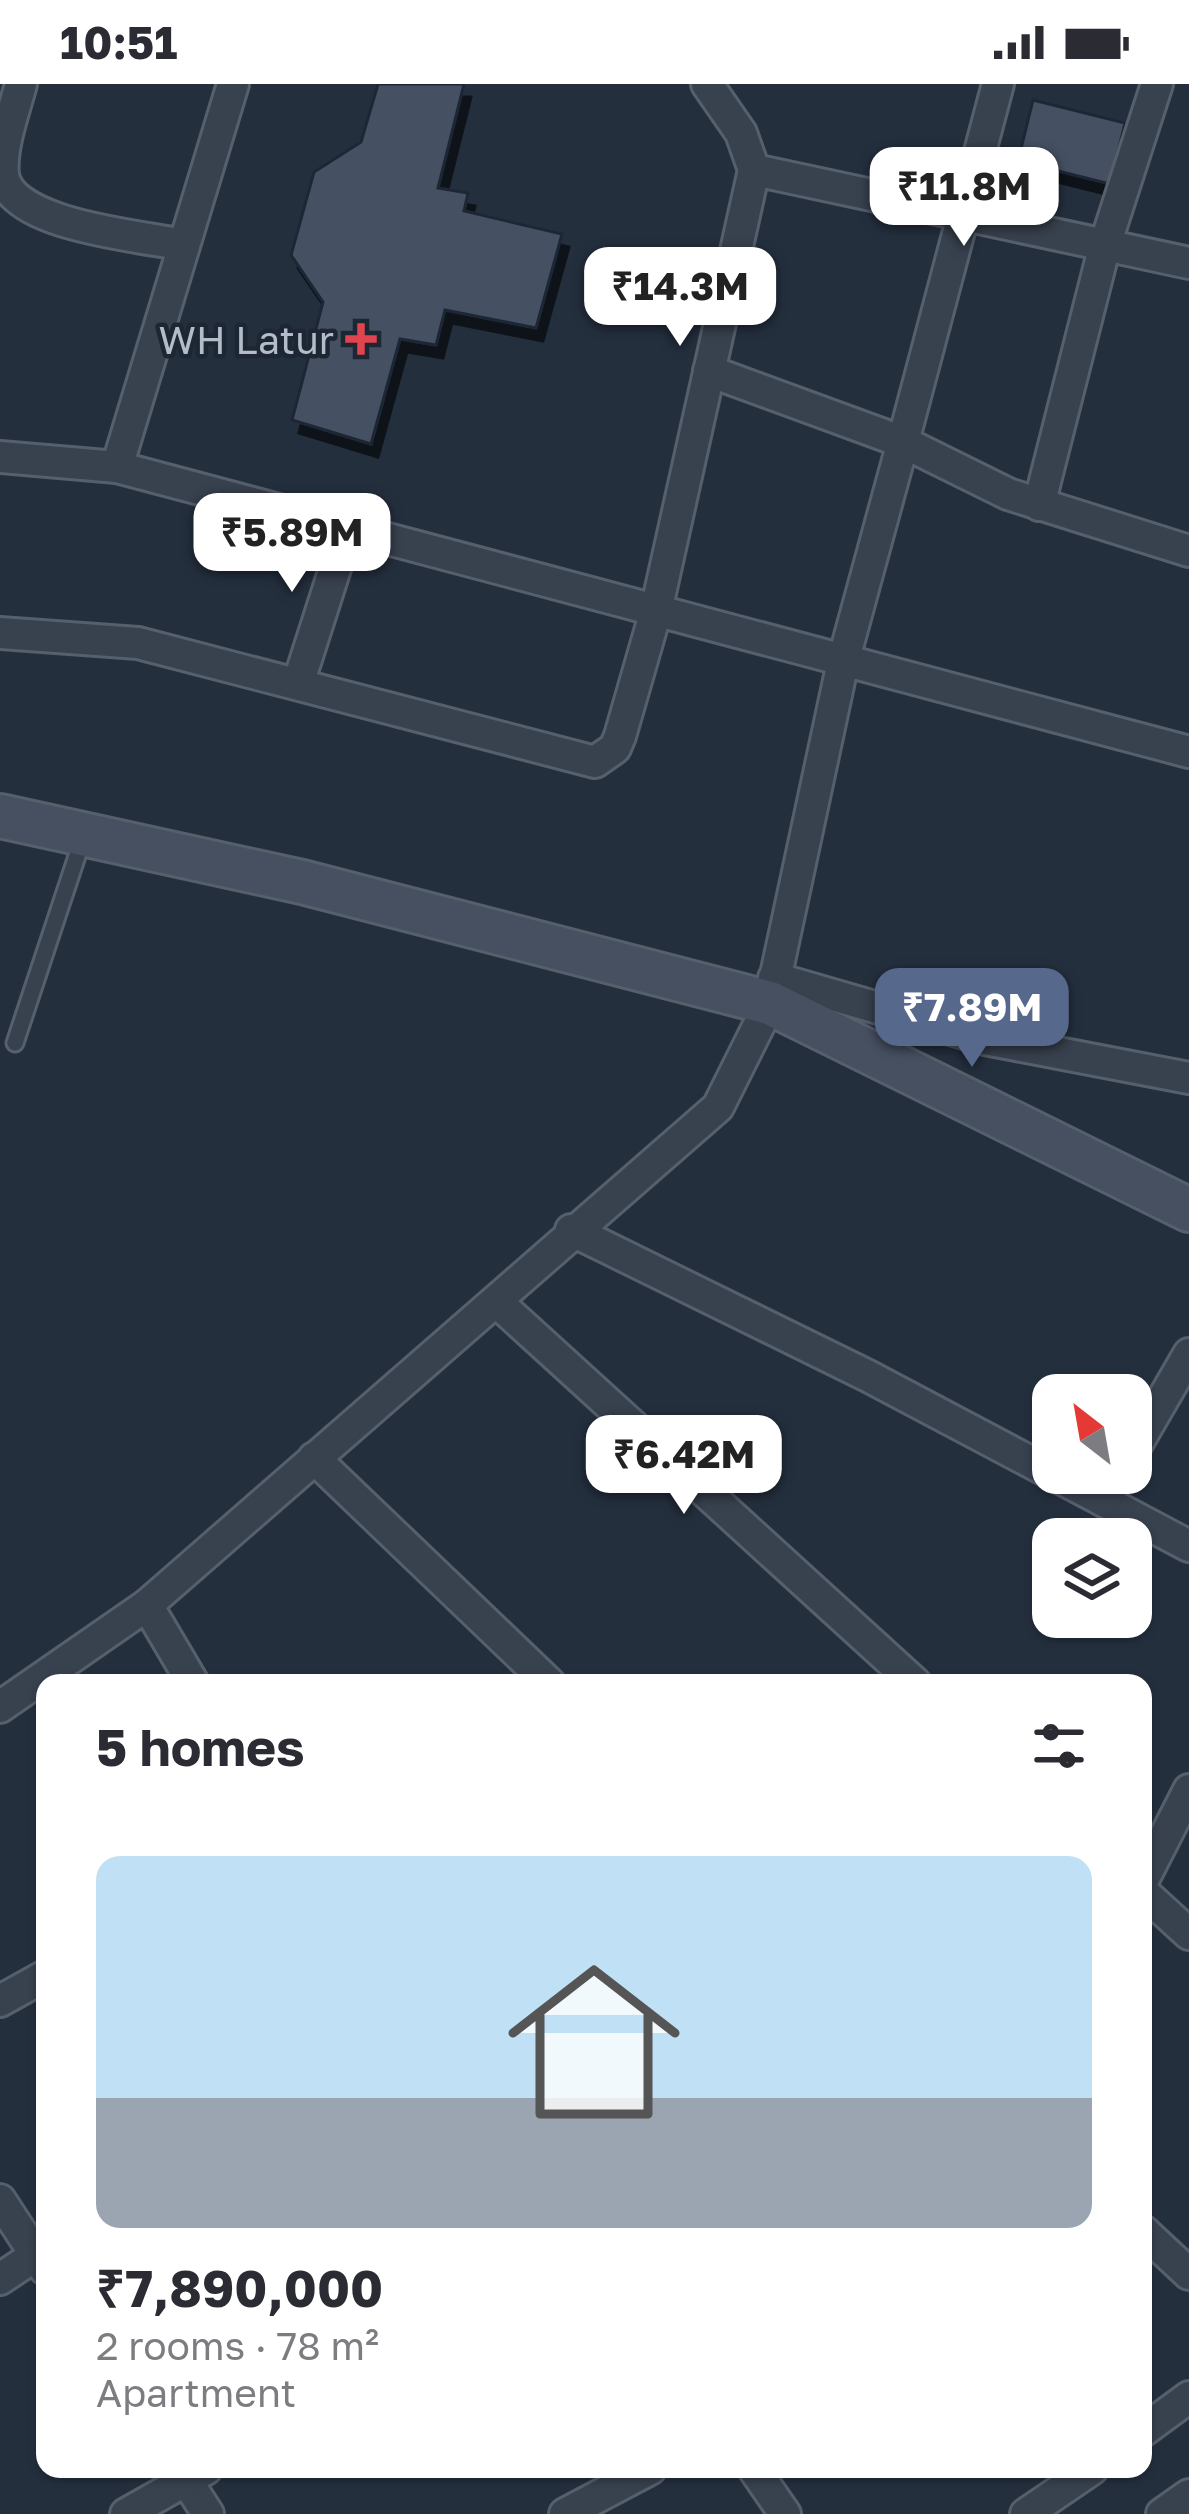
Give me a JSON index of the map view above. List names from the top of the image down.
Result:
{
  "places": {
    "health": ["WH Latur"]
  },
  "north": "top left",
  "page": {
    "status": "10:51",
    "price": [
      "₹11.8M",
      "₹14.3M",
      "₹5.89M",
      "₹7.89M",
      "₹6.42M"
    ],
    "heading": "5 homes",
    "list": [
      {
        "name": "₹7,890,000",
        "note": "2 rooms · 78 m² · Apartment"
      }
    ]
  }
}
